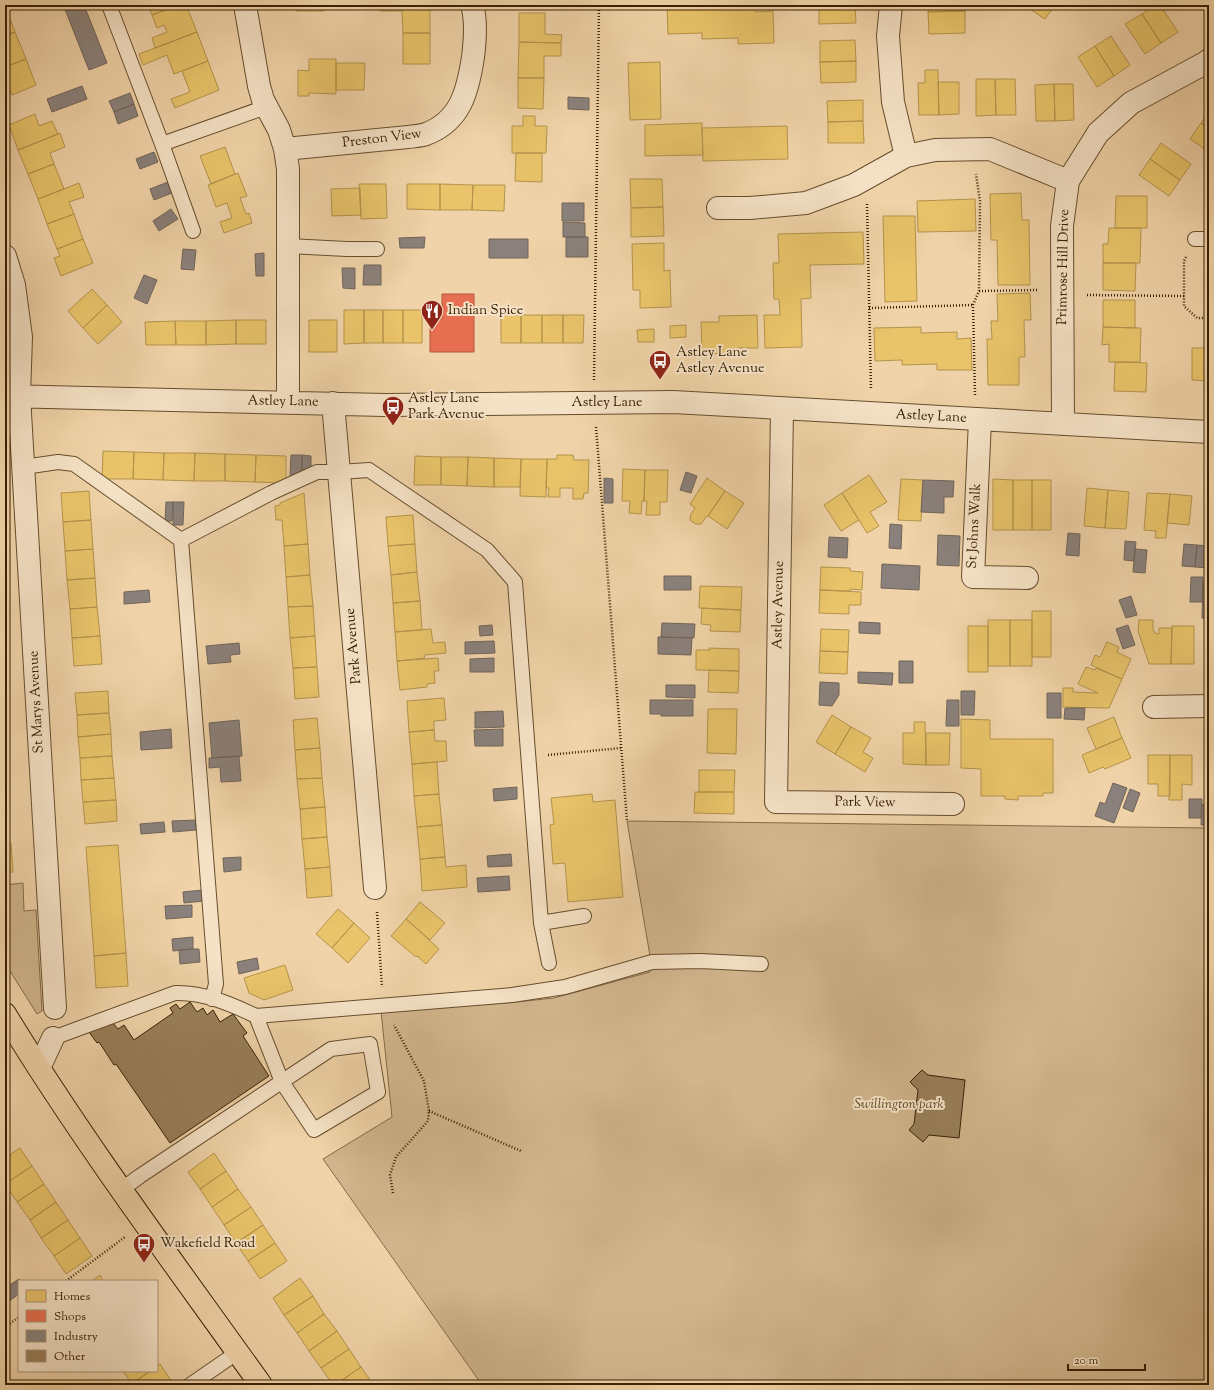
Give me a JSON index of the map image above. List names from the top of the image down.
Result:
{
  "streets": {
    "street": [
      "Preston View",
      "Primrose Hill Drive",
      "Astley Lane",
      "St Johns Walk",
      "Astley Avenue",
      "Park Avenue",
      "St Marys Avenue",
      "Park View"
    ]
  },
  "crossings": [
    ["Primrose Hill Drive", "Astley Lane"],
    ["Astley Lane", "St Johns Walk"],
    ["Astley Lane", "Astley Avenue"],
    ["Astley Lane", "Park Avenue"],
    ["Astley Lane", "St Marys Avenue"],
    ["Astley Avenue", "Park View"]
  ],
  "parks": ["Swillington park"],
  "places": {
    "restaurant": ["Indian Spice"],
    "bus stop": ["Astley Lane Astley Avenue", "Astley Lane Park Avenue", "Wakefield Road"]
  },
  "legend": [
    "Homes",
    "Shops",
    "Industry",
    "Other"
  ],
  "scale_bar": "20 m"
}
